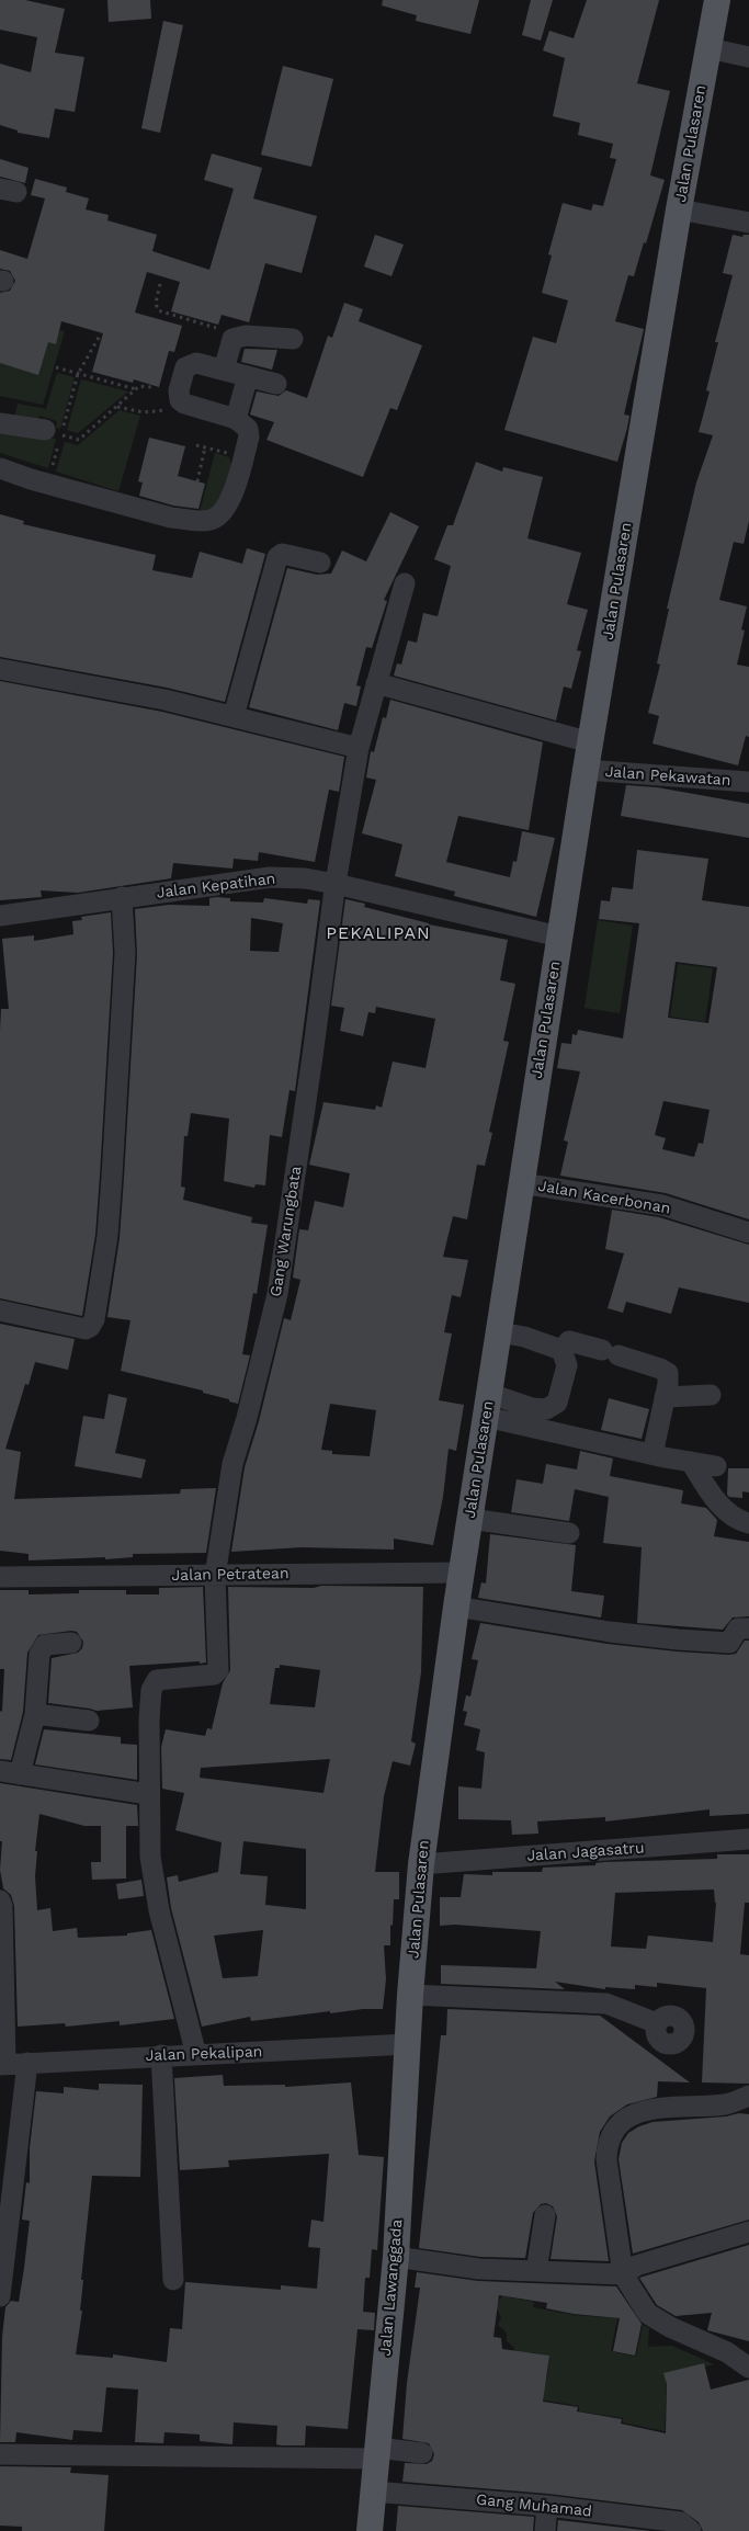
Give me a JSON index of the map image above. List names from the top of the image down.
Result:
{
  "streets": {
    "main road": ["Jalan Pulasaren", "Jalan Lawanggada"],
    "street": [
      "Jalan Pekawatan",
      "Jalan Kepatihan",
      "Jalan Kacerbonan",
      "Gang Warungbata",
      "Jalan Petratean",
      "Jalan Jagasatru",
      "Jalan Pekalipan",
      "Gang Muhamad"
    ]
  },
  "crossings": [
    ["Jalan Pulasaren", "Jalan Pekawatan"],
    ["Jalan Pulasaren", "Jalan Kepatihan"],
    ["Jalan Pulasaren", "Jalan Kacerbonan"],
    ["Jalan Pulasaren", "Jalan Petratean"],
    ["Jalan Pulasaren", "Jalan Jagasatru"],
    ["Jalan Pulasaren", "Jalan Pekalipan"],
    ["Jalan Pulasaren", "Jalan Lawanggada"],
    ["Jalan Kepatihan", "Gang Warungbata"],
    ["Gang Warungbata", "Jalan Petratean"],
    ["Jalan Pekalipan", "Jalan Lawanggada"],
    ["Jalan Lawanggada", "Gang Muhamad"]
  ],
  "districts": ["PEKALIPAN"]
}
